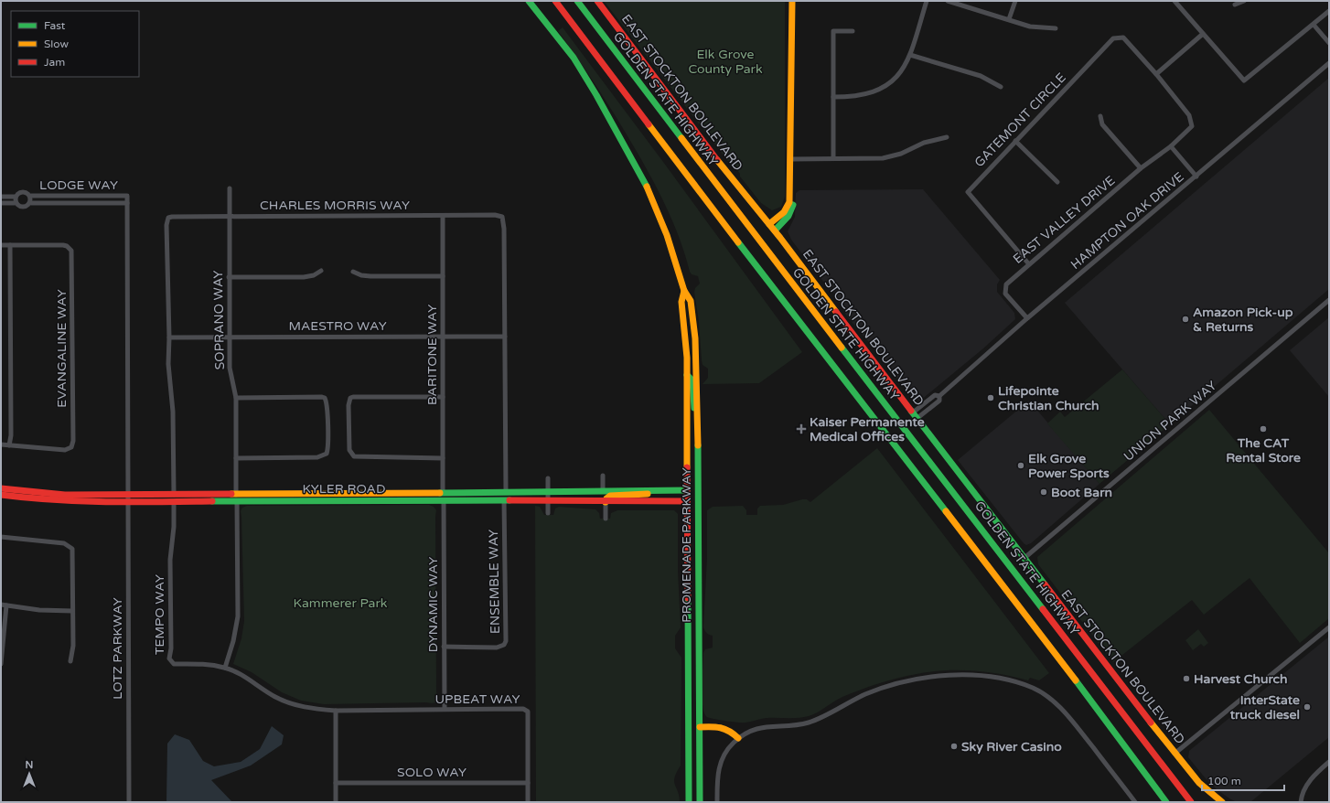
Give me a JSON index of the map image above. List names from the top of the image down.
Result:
{
  "streets": {
    "main road": [
      "EAST STOCKTON BOULEVARD",
      "GOLDEN STATE HIGHWAY",
      "KYLER ROAD",
      "PROMENADE PARKWAY"
    ],
    "street": [
      "GATEMONT CIRCLE",
      "LODGE WAY",
      "CHARLES MORRIS WAY",
      "EAST VALLEY DRIVE",
      "HAMPTON OAK DRIVE",
      "SOPRANO WAY",
      "MAESTRO WAY",
      "EVANGALINE WAY",
      "BARITONE WAY",
      "UNION PARK WAY",
      "ENSEMBLE WAY",
      "DYNAMIC WAY",
      "TEMPO WAY",
      "LOTZ PARKWAY",
      "UPBEAT WAY",
      "SOLO WAY"
    ]
  },
  "crossings": [
    ["EAST STOCKTON BOULEVARD", "HAMPTON OAK DRIVE"],
    ["EAST STOCKTON BOULEVARD", "UNION PARK WAY"],
    ["GATEMONT CIRCLE", "EAST VALLEY DRIVE"],
    ["LODGE WAY", "LOTZ PARKWAY"],
    ["CHARLES MORRIS WAY", "SOPRANO WAY"],
    ["CHARLES MORRIS WAY", "MAESTRO WAY"],
    ["CHARLES MORRIS WAY", "BARITONE WAY"],
    ["CHARLES MORRIS WAY", "KYLER ROAD"],
    ["EAST VALLEY DRIVE", "HAMPTON OAK DRIVE"],
    ["SOPRANO WAY", "MAESTRO WAY"],
    ["SOPRANO WAY", "KYLER ROAD"],
    ["MAESTRO WAY", "BARITONE WAY"],
    ["BARITONE WAY", "KYLER ROAD"],
    ["KYLER ROAD", "PROMENADE PARKWAY"],
    ["KYLER ROAD", "ENSEMBLE WAY"],
    ["KYLER ROAD", "DYNAMIC WAY"],
    ["KYLER ROAD", "TEMPO WAY"],
    ["KYLER ROAD", "LOTZ PARKWAY"],
    ["ENSEMBLE WAY", "DYNAMIC WAY"],
    ["DYNAMIC WAY", "UPBEAT WAY"],
    ["TEMPO WAY", "UPBEAT WAY"],
    ["UPBEAT WAY", "SOLO WAY"]
  ],
  "parks": ["Elk Grove County Park", "Kammerer Park"],
  "places": {
    "other": [
      "Amazon Pick-up & Returns",
      "Lifepointe Christian Church",
      "The CAT Rental Store",
      "Elk Grove Power Sports",
      "Boot Barn",
      "Harvest Church",
      "InterState truck diesel",
      "Sky River Casino"
    ],
    "health": ["Kaiser Permanente Medical Offices"]
  },
  "legend": ["Fast", "Slow", "Jam"],
  "scale_bar": "100 m",
  "north": "top"
}
